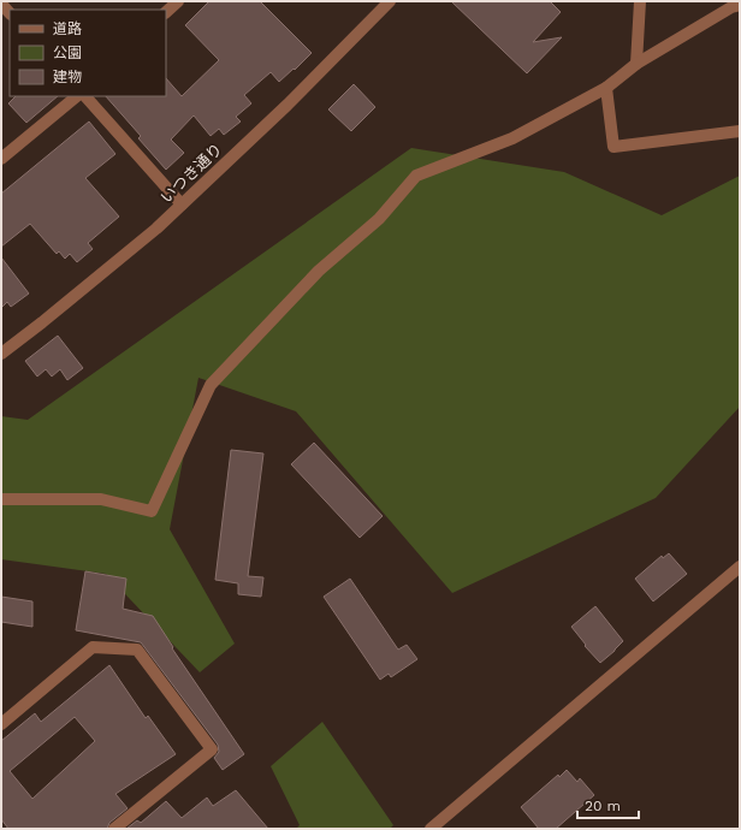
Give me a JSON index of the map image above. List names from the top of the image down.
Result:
{
  "streets": {
    "street": ["いつき通り"]
  },
  "legend": ["道路", "公園", "建物"],
  "scale_bar": "20 m"
}
